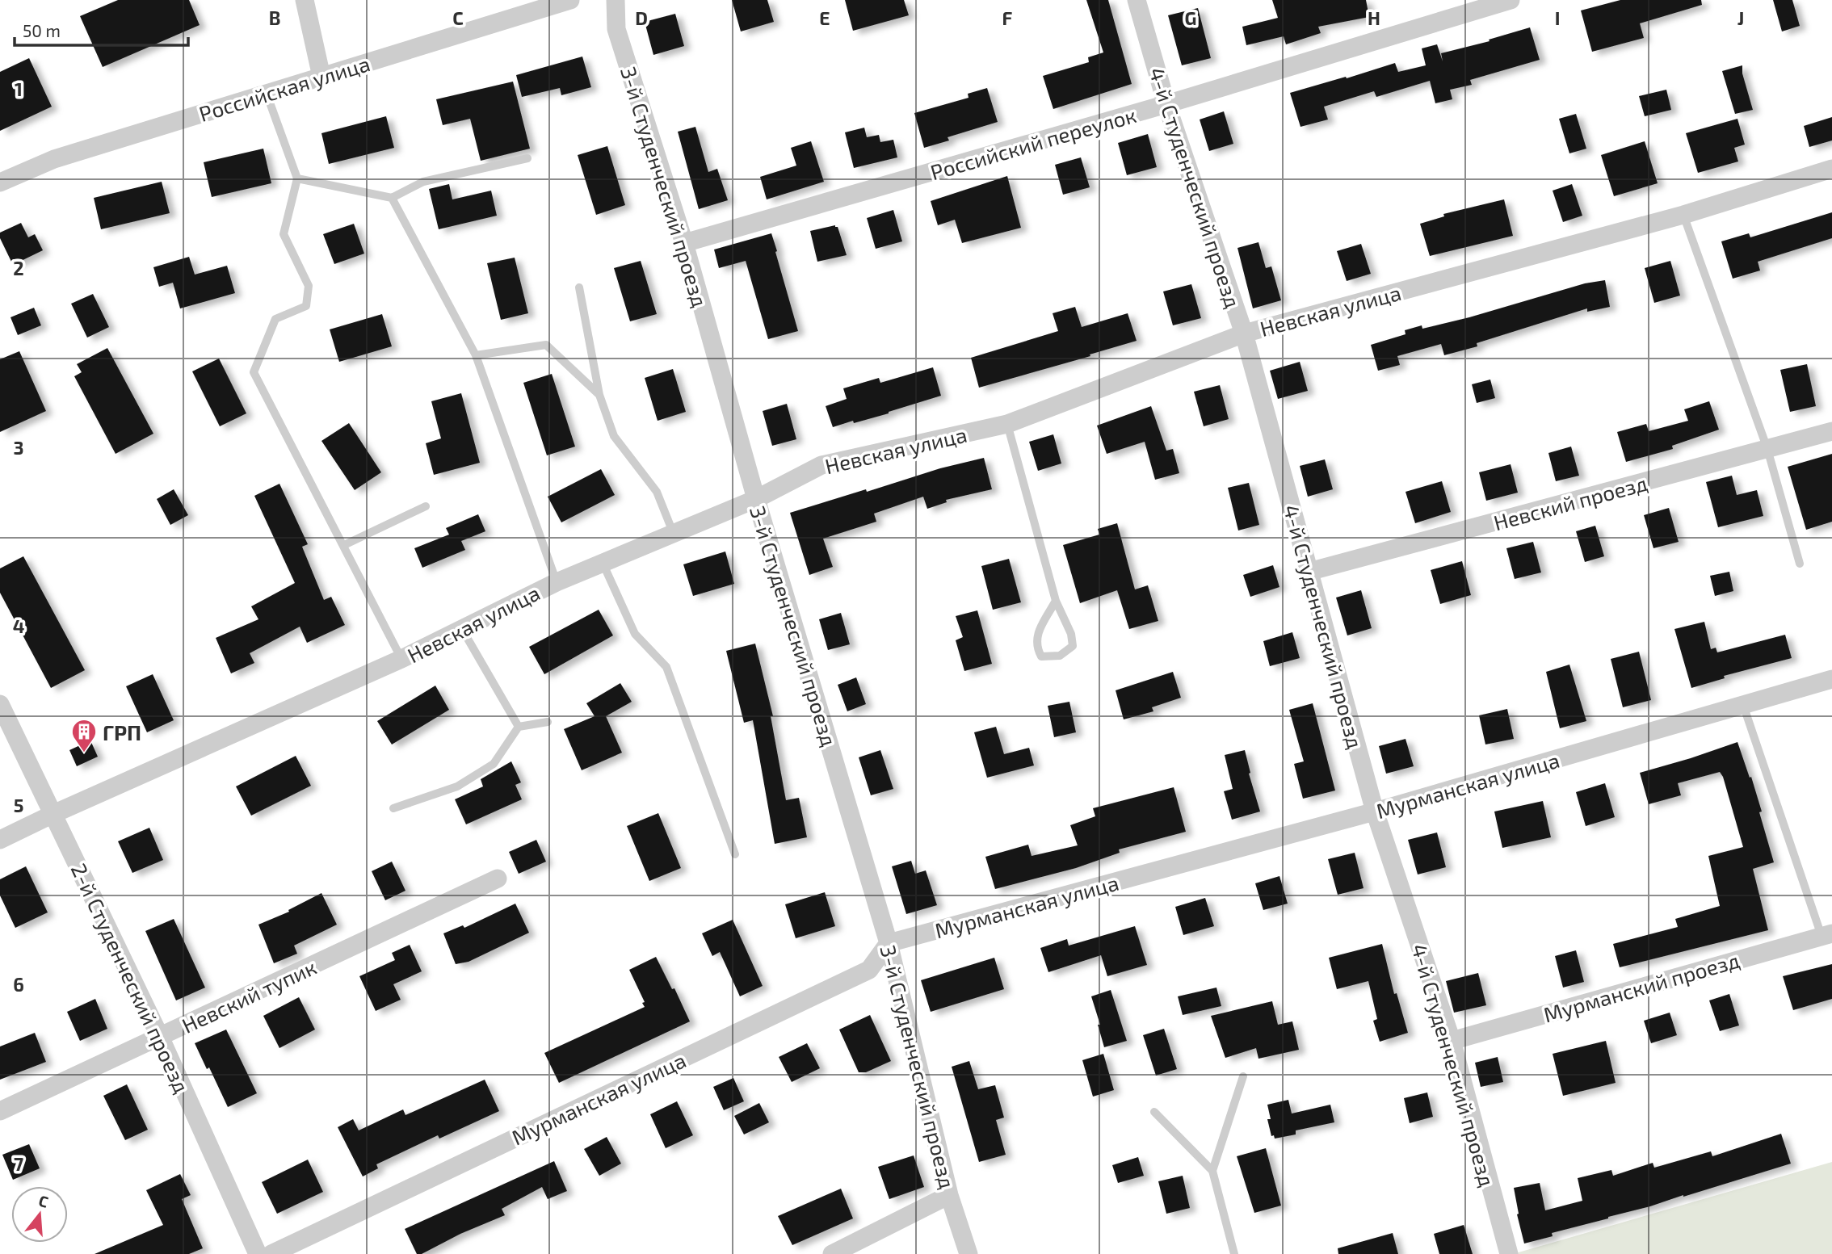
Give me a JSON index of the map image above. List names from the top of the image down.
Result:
{
  "streets": {
    "street": [
      "Российская улица",
      "Российский переулок",
      "3-й Студенческий проезд",
      "4-й Студенческий проезд",
      "Невская улица",
      "Невский проезд",
      "Мурманская улица",
      "2-й Студенческий проезд",
      "Мурманский проезд",
      "Невский тупик"
    ]
  },
  "crossings": [
    ["Российский переулок", "3-й Студенческий проезд"],
    ["Российский переулок", "4-й Студенческий проезд"],
    ["3-й Студенческий проезд", "Невская улица"],
    ["3-й Студенческий проезд", "Мурманская улица"],
    ["4-й Студенческий проезд", "Невская улица"],
    ["4-й Студенческий проезд", "Невский проезд"],
    ["4-й Студенческий проезд", "Мурманская улица"],
    ["4-й Студенческий проезд", "Мурманский проезд"],
    ["Невская улица", "2-й Студенческий проезд"],
    ["2-й Студенческий проезд", "Невский тупик"]
  ],
  "places": {
    "building": ["ГРП"]
  },
  "scale_bar": "50 m",
  "north": "top",
  "grid": {
    "columns": [
      "B",
      "C",
      "D",
      "E",
      "F",
      "G",
      "H",
      "I",
      "J"
    ],
    "rows": [
      "1",
      "2",
      "3",
      "4",
      "5",
      "6",
      "7"
    ]
  }
}
